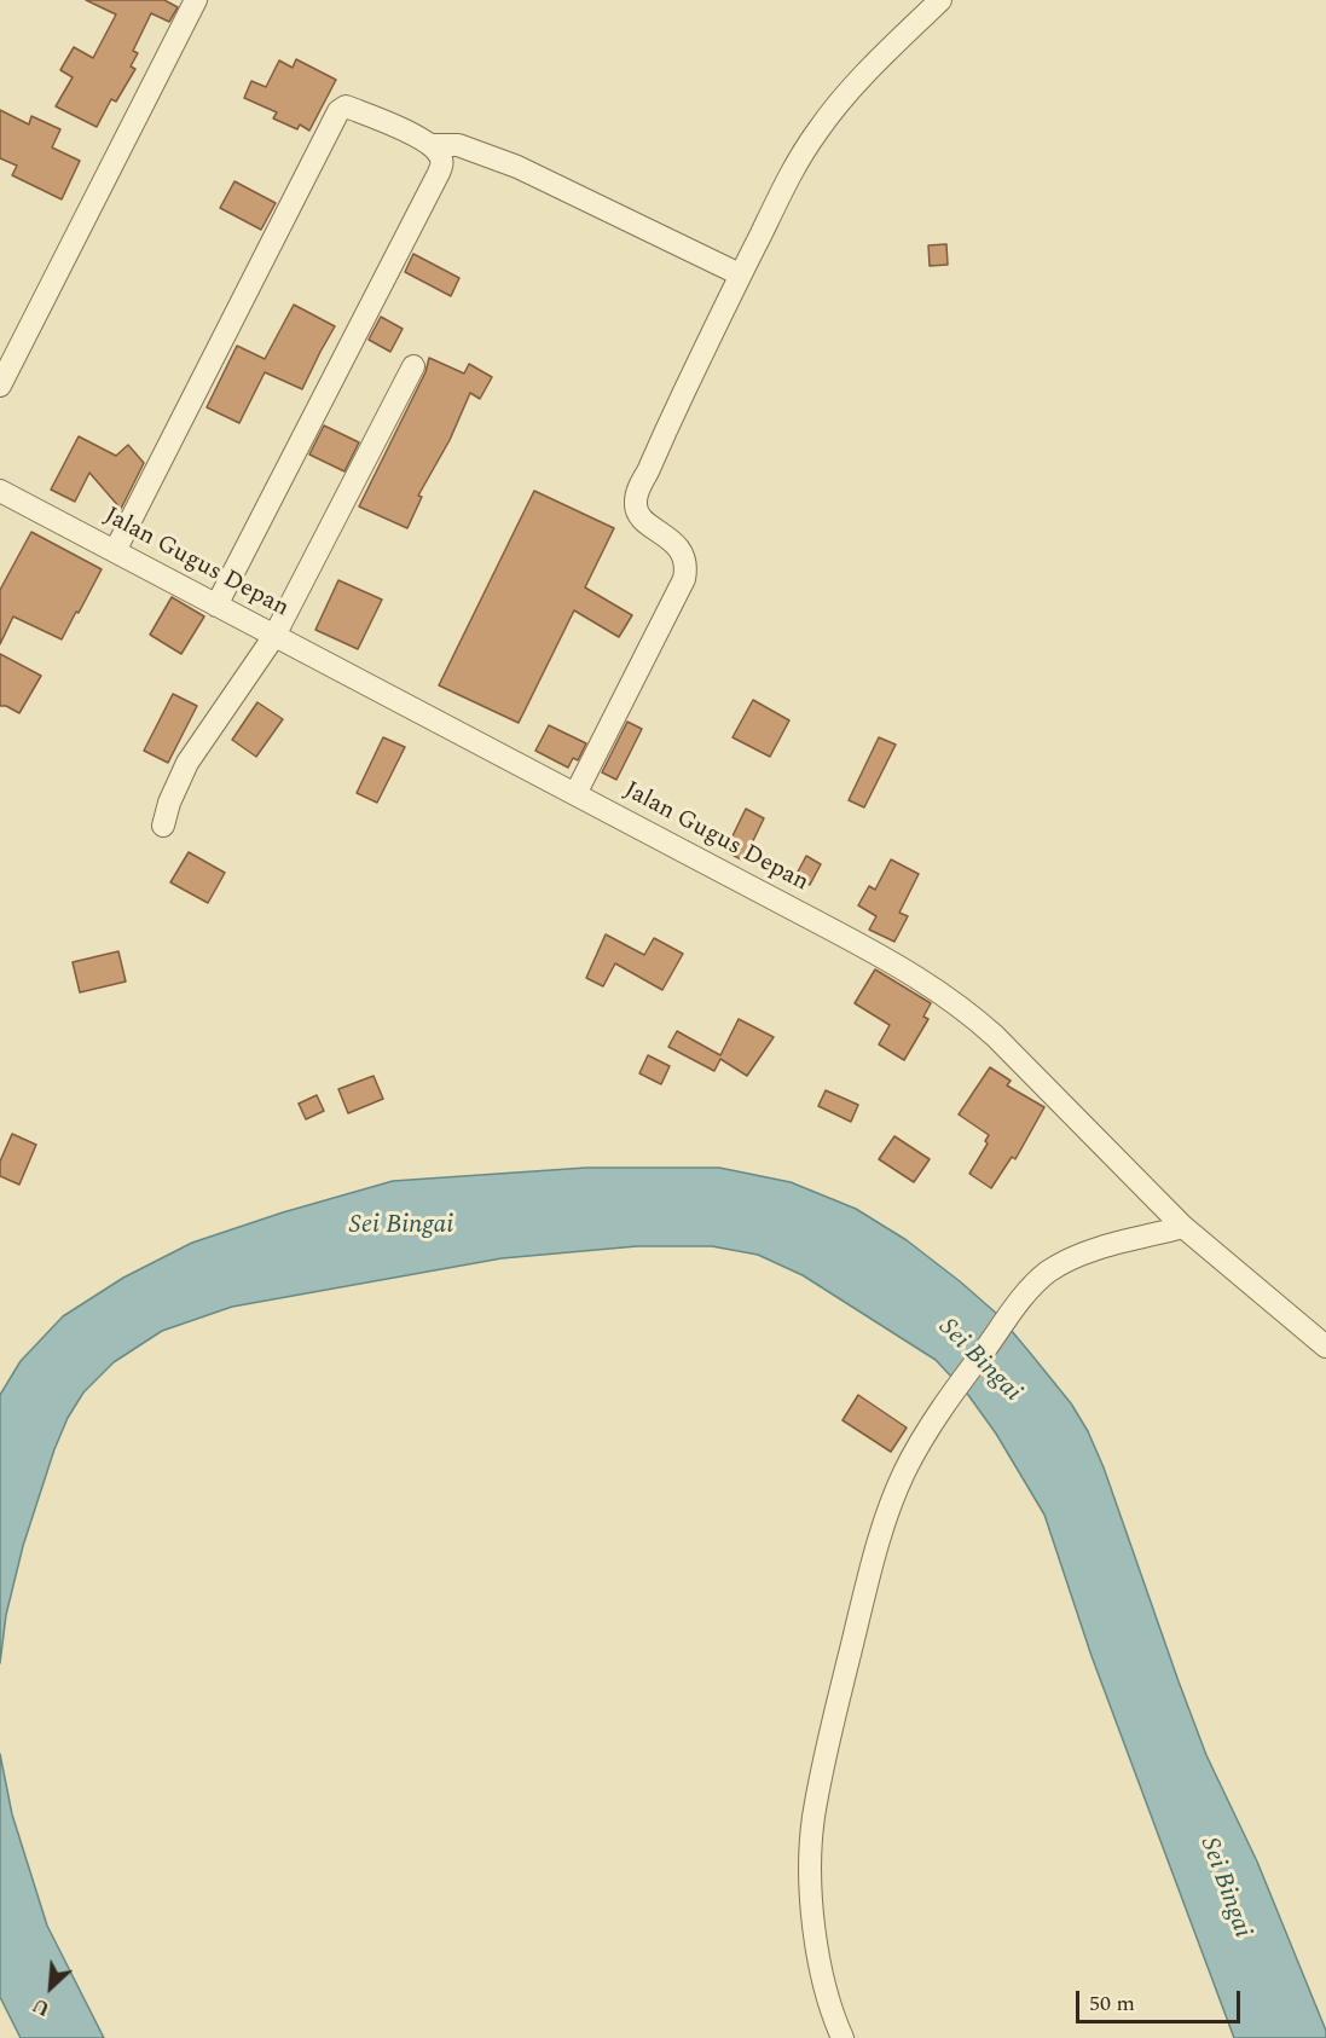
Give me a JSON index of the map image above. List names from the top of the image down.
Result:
{
  "streets": {
    "street": ["Jalan Gugus Depan"]
  },
  "water": ["Sei Bingai"],
  "scale_bar": "50 m",
  "north": "bottom left"
}
